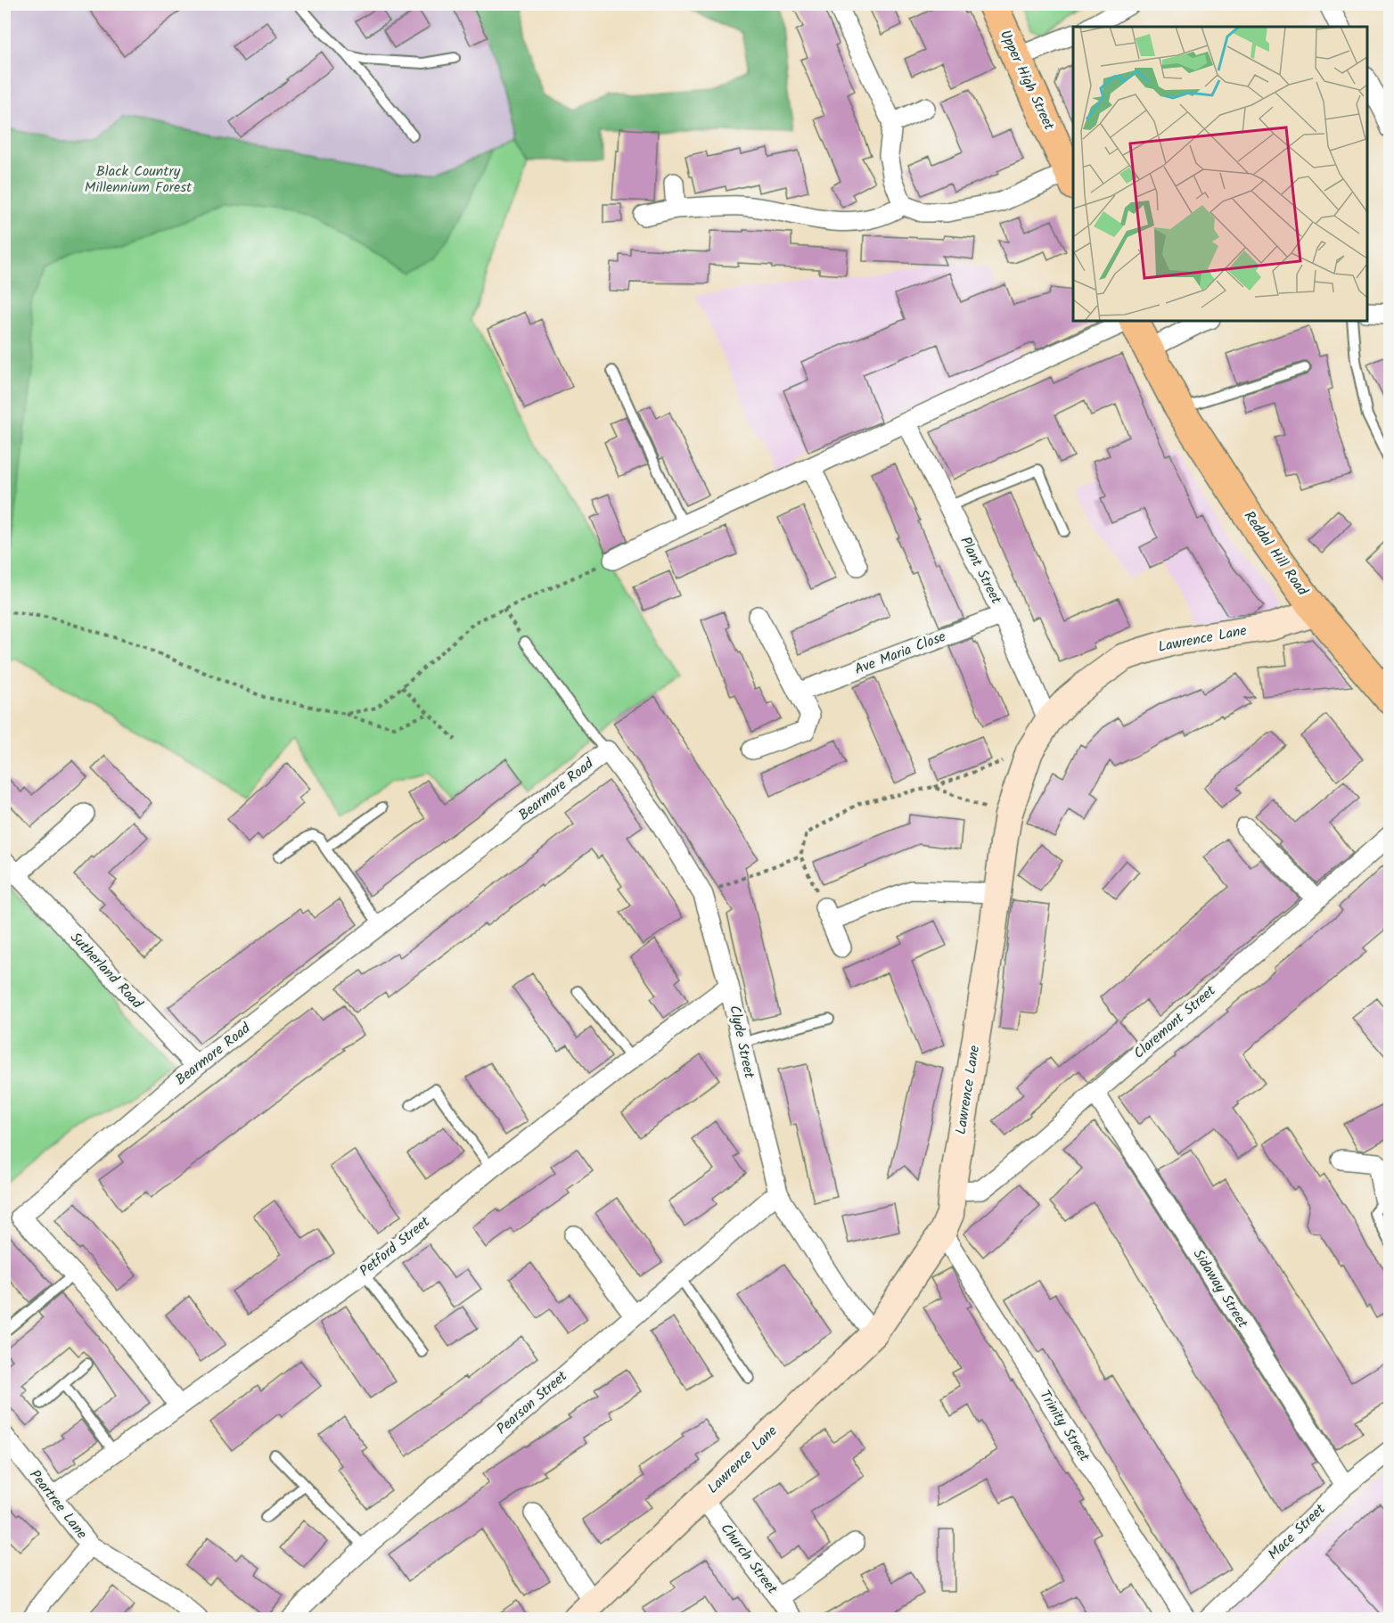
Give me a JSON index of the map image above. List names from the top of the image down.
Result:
{
  "streets": {
    "main road": ["Upper High Street", "Reddal Hill Road"],
    "street": [
      "Plant Street",
      "Lawrence Lane",
      "Ave Maria Close",
      "Bearmore Road",
      "Sutherland Road",
      "Claremont Street",
      "Clyde Street",
      "Petford Street",
      "Sidaway Street",
      "Pearson Street",
      "Trinity Street",
      "Peartree Lane",
      "Mace Street",
      "Church Street"
    ]
  },
  "crossings": [
    ["Reddal Hill Road", "Lawrence Lane"],
    ["Plant Street", "Lawrence Lane"],
    ["Plant Street", "Ave Maria Close"],
    ["Lawrence Lane", "Claremont Street"],
    ["Lawrence Lane", "Clyde Street"],
    ["Lawrence Lane", "Trinity Street"],
    ["Lawrence Lane", "Church Street"],
    ["Bearmore Road", "Sutherland Road"],
    ["Bearmore Road", "Clyde Street"],
    ["Bearmore Road", "Petford Street"],
    ["Claremont Street", "Sidaway Street"],
    ["Clyde Street", "Petford Street"],
    ["Clyde Street", "Pearson Street"],
    ["Petford Street", "Peartree Lane"],
    ["Sidaway Street", "Mace Street"]
  ],
  "parks": ["Black Country Millennium Forest"]
}
